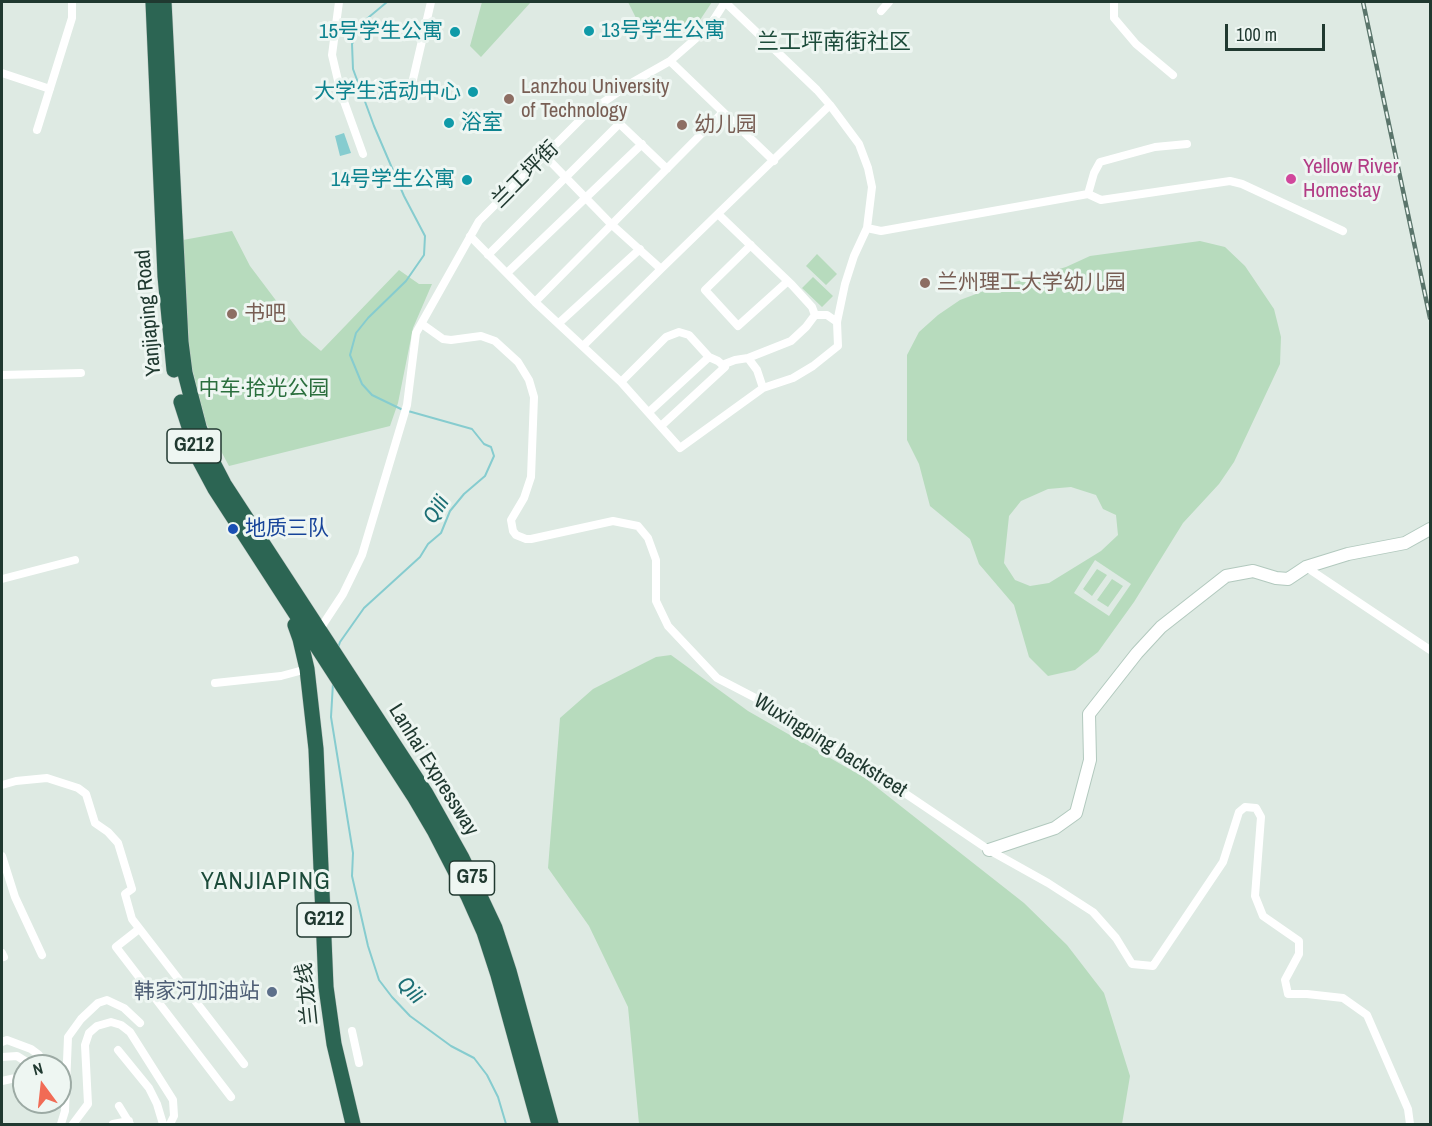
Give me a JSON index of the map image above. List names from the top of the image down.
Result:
{
  "streets": {
    "highway": [
      "Yanjiaping Road",
      "G212",
      "Lanhai Expressway",
      "G75",
      "兰龙线"
    ],
    "street": ["兰工坪街", "Wuxingping backstreet"]
  },
  "crossings": [
    ["兰工坪街", "Wuxingping backstreet"],
    ["兰工坪街", "Lanhai Expressway"],
    ["兰工坪街", "兰龙线"],
    ["Yanjiaping Road", "Lanhai Expressway"],
    ["Yanjiaping Road", "兰龙线"],
    ["Lanhai Expressway", "兰龙线"]
  ],
  "districts": ["兰工坪南街社区", "YANJIAPING"],
  "water": ["Qili"],
  "parks": ["中车·拾光公园"],
  "places": [
    "13号学生公寓",
    "15号学生公寓",
    "大学生活动中心",
    "Lanzhou University of Technology",
    "浴室",
    "幼儿园",
    "Yellow River Homestay",
    "14号学生公寓",
    "兰州理工大学幼儿园",
    "书吧",
    "地质三队",
    "韩家河加油站"
  ],
  "scale_bar": "100 m",
  "north": "top"
}
